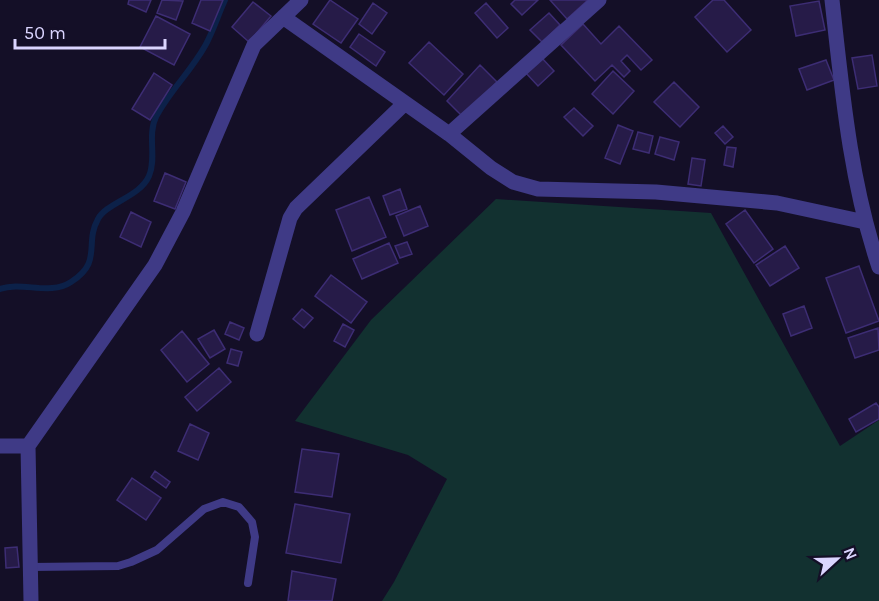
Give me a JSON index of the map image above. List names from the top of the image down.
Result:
{
  "scale_bar": "50 m",
  "north": "right"
}
